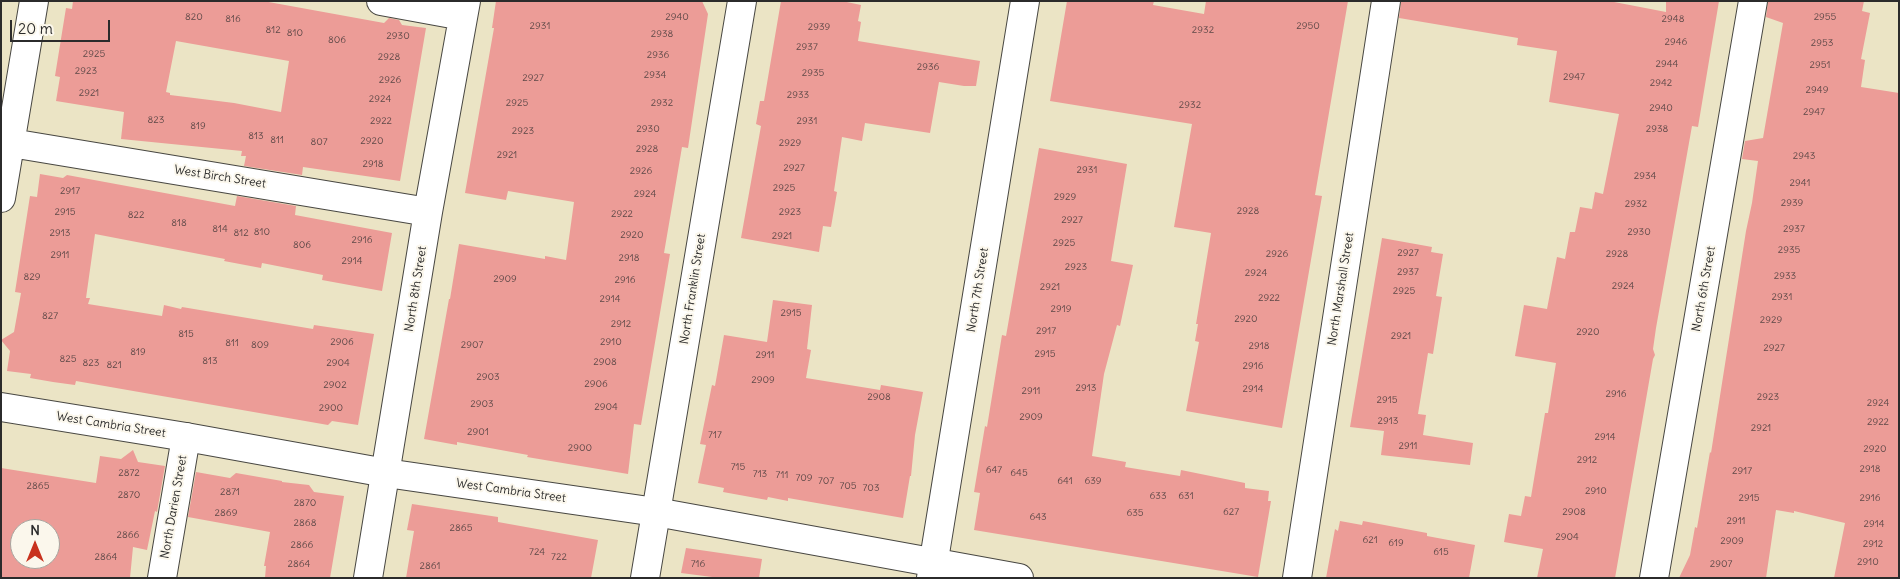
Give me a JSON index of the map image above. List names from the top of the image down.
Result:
{
  "streets": {
    "street": [
      "West Birch Street",
      "North 8th Street",
      "North Franklin Street",
      "North Marshall Street",
      "North 6th Street",
      "North 7th Street",
      "West Cambria Street",
      "North Darien Street"
    ]
  },
  "crossings": [
    ["West Birch Street", "North 8th Street"],
    ["North 8th Street", "West Cambria Street"],
    ["North Franklin Street", "West Cambria Street"],
    ["North 7th Street", "West Cambria Street"],
    ["West Cambria Street", "North Darien Street"]
  ],
  "house_numbers": [
    "820",
    "2940",
    "2955",
    "816",
    "2948",
    "2931",
    "2950",
    "2939",
    "812",
    "2932",
    "810",
    "2938",
    "2930",
    "806",
    "2946",
    "2953",
    "2937",
    "2925",
    "2936",
    "2928",
    "2944",
    "2951",
    "2936",
    "2923",
    "2935",
    "2934",
    "2947",
    "2927",
    "2926",
    "2942",
    "2949",
    "2921",
    "2933",
    "2924",
    "2925",
    "2932",
    "2932",
    "2940",
    "2947",
    "823",
    "2922",
    "2931",
    "819",
    "2930",
    "2938",
    "2923",
    "813",
    "811",
    "2920",
    "807",
    "2929",
    "2928",
    "2921",
    "2943",
    "2918",
    "2927",
    "2931",
    "2926",
    "2934",
    "2941",
    "2925",
    "2917",
    "2924",
    "2929",
    "2939",
    "2932",
    "2928",
    "2915",
    "2923",
    "2922",
    "822",
    "2927",
    "818",
    "814",
    "2937",
    "810",
    "2930",
    "2913",
    "812",
    "2920",
    "2921",
    "2916",
    "2925",
    "806",
    "2935",
    "2927",
    "2926",
    "2928",
    "2911",
    "2918",
    "2914",
    "2923",
    "2937",
    "2924",
    "2933",
    "829",
    "2909",
    "2916",
    "2924",
    "2921",
    "2925",
    "2931",
    "2922",
    "2914",
    "2919",
    "2915",
    "827",
    "2920",
    "2929",
    "2912",
    "2917",
    "2920",
    "815",
    "2921",
    "2906",
    "2910",
    "811",
    "809",
    "2907",
    "2918",
    "2927",
    "819",
    "2915",
    "2911",
    "825",
    "813",
    "2908",
    "823",
    "2904",
    "821",
    "2916",
    "2903",
    "2909",
    "2906",
    "2902",
    "2913",
    "2914",
    "2911",
    "2916",
    "2908",
    "2923",
    "2915",
    "2924",
    "2903",
    "2904",
    "2900",
    "2909",
    "2913",
    "2922",
    "2921",
    "2901",
    "717",
    "2914",
    "2911",
    "2900",
    "2920",
    "2912",
    "715",
    "2918",
    "647",
    "2917",
    "2872",
    "645",
    "713",
    "711",
    "709",
    "707",
    "641",
    "639",
    "2865",
    "705",
    "703",
    "2910",
    "2871",
    "2870",
    "633",
    "631",
    "2915",
    "2916",
    "2870",
    "627",
    "2908",
    "2869",
    "635",
    "643",
    "2911",
    "2868",
    "2914",
    "2865",
    "2866",
    "2904",
    "621",
    "2909",
    "619",
    "2912",
    "2866",
    "724",
    "615",
    "2864",
    "722",
    "2910",
    "2864",
    "716",
    "2907",
    "2861"
  ],
  "scale_bar": "20 m",
  "north": "top"
}
